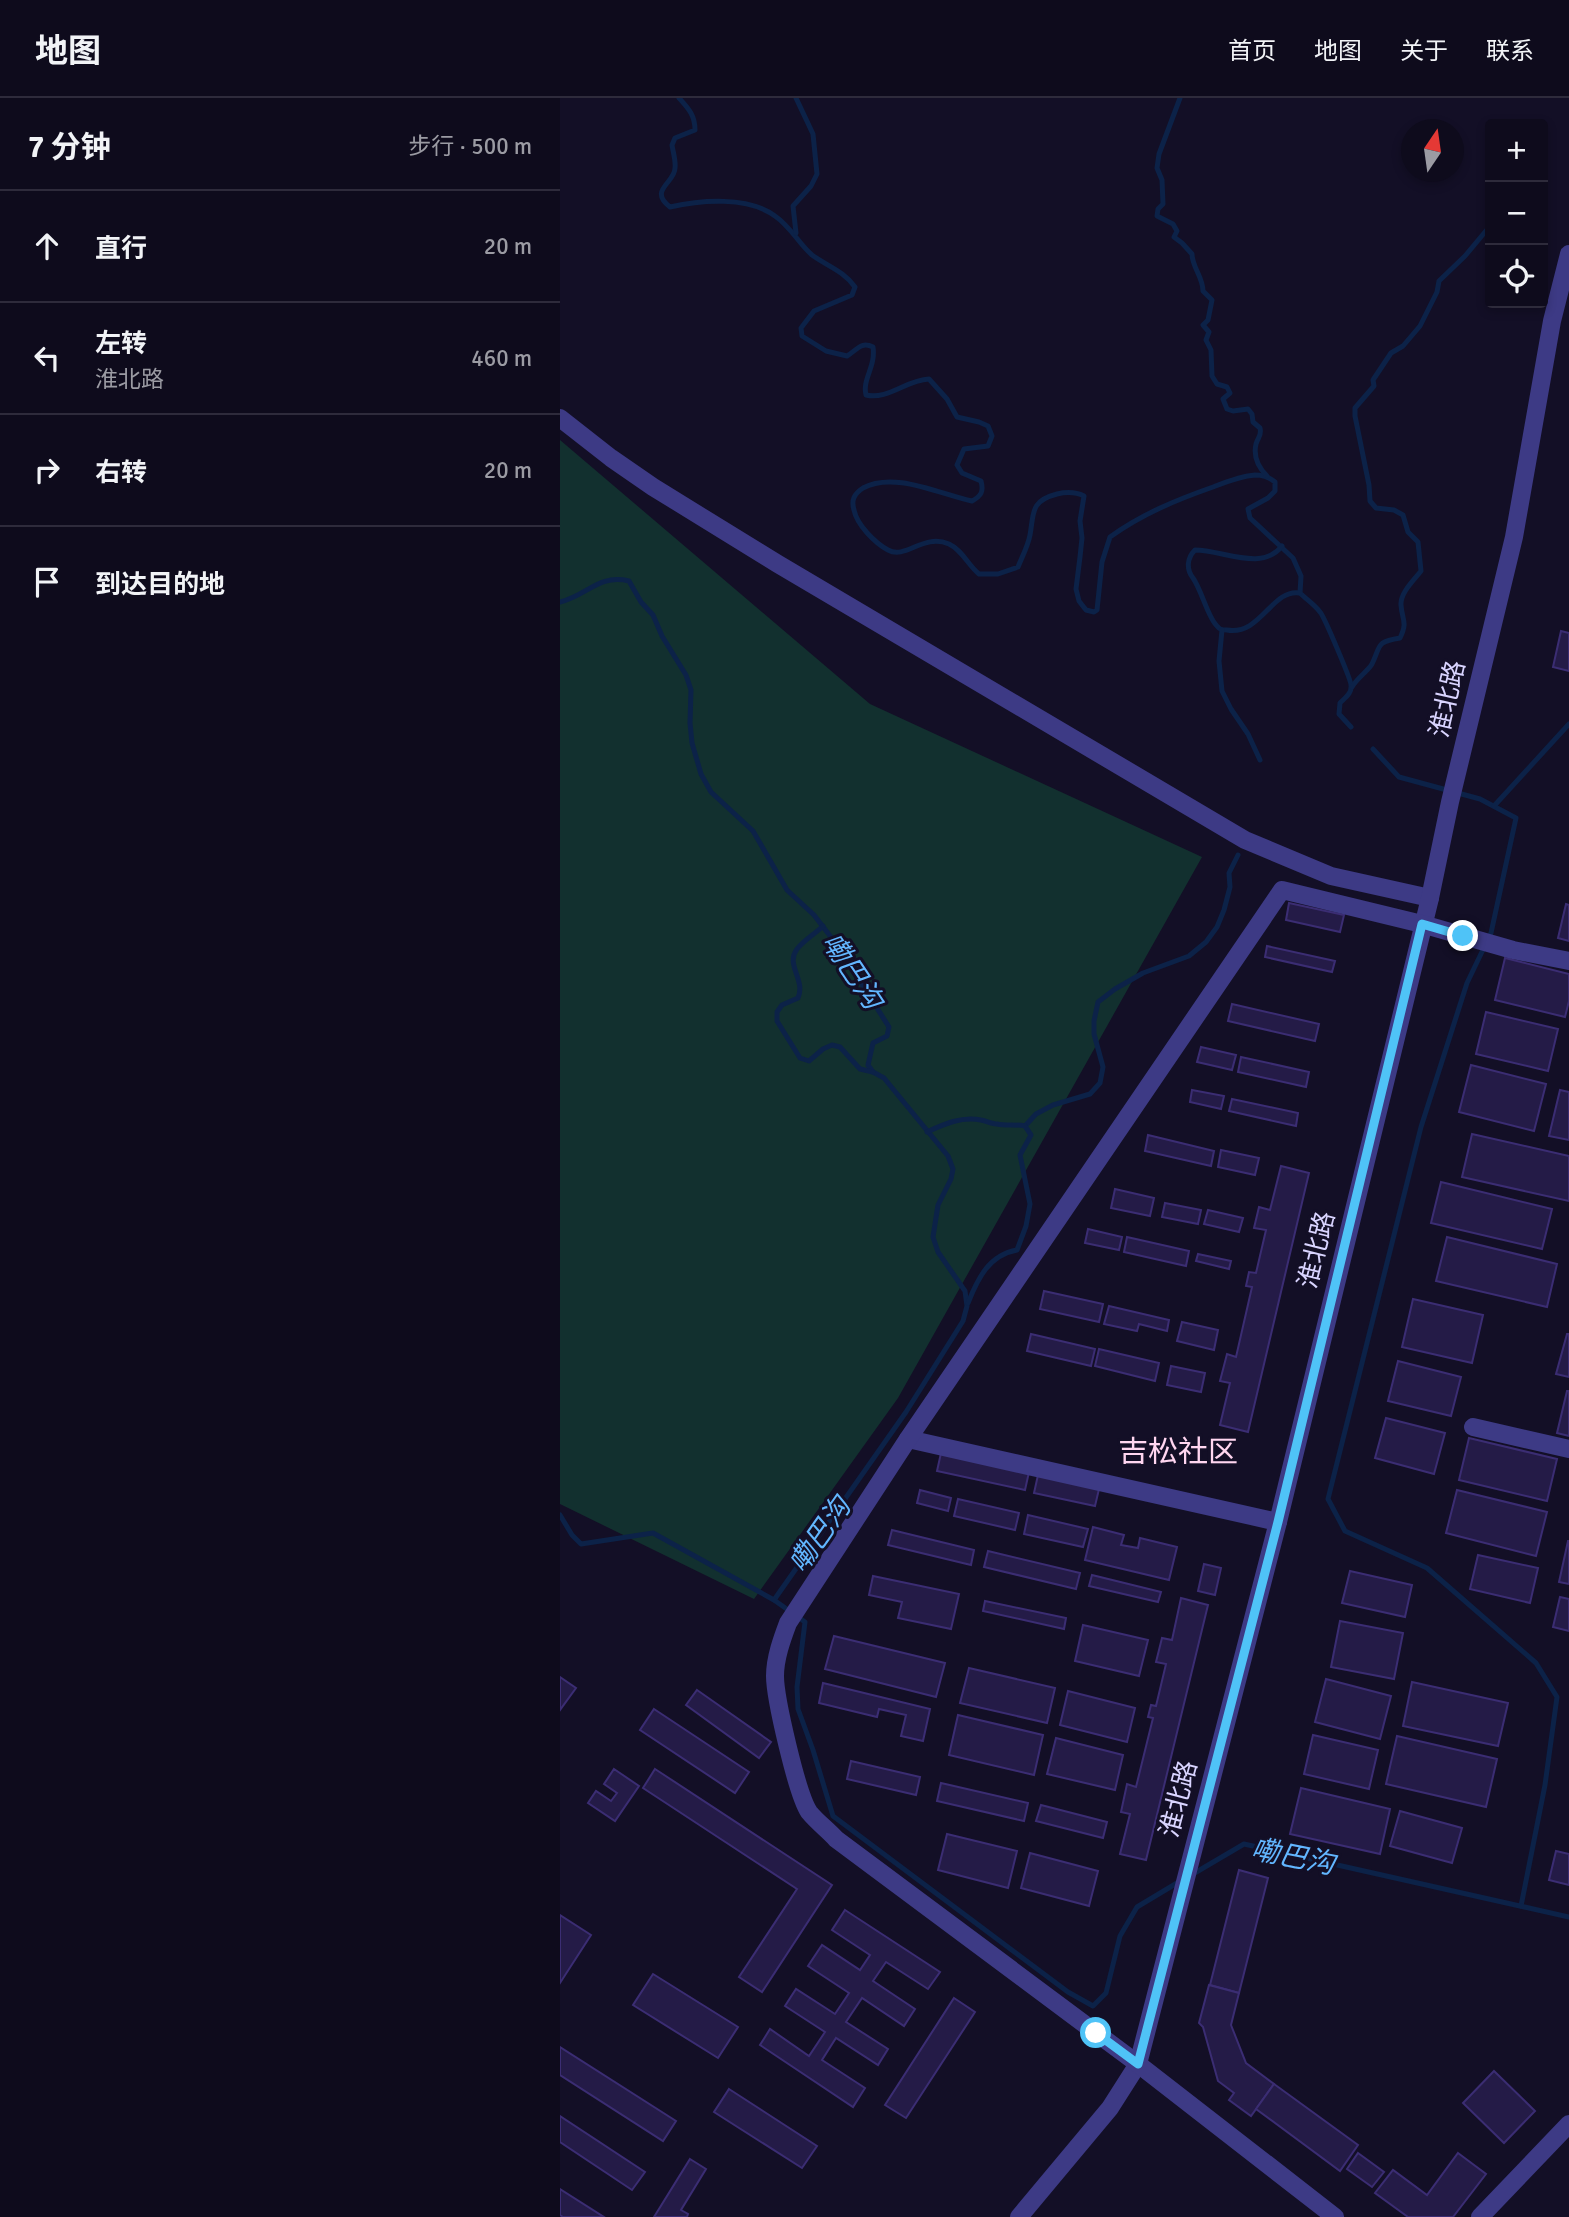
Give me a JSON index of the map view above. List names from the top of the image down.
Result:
{
  "streets": {
    "street": ["淮北路"]
  },
  "districts": ["吉松社区"],
  "water": ["嘞巴沟"],
  "north": "top",
  "page": {
    "header": "地图",
    "nav": [
      "首页",
      "地图",
      "关于",
      "联系"
    ],
    "heading": ["7 分钟", "步行 · 500 m"],
    "map_buttons": ["+", "−"],
    "list": [
      ["直行", "20 m"],
      ["左转", "淮北路", "460 m"],
      ["右转", "20 m"],
      "到达目的地"
    ]
  }
}
